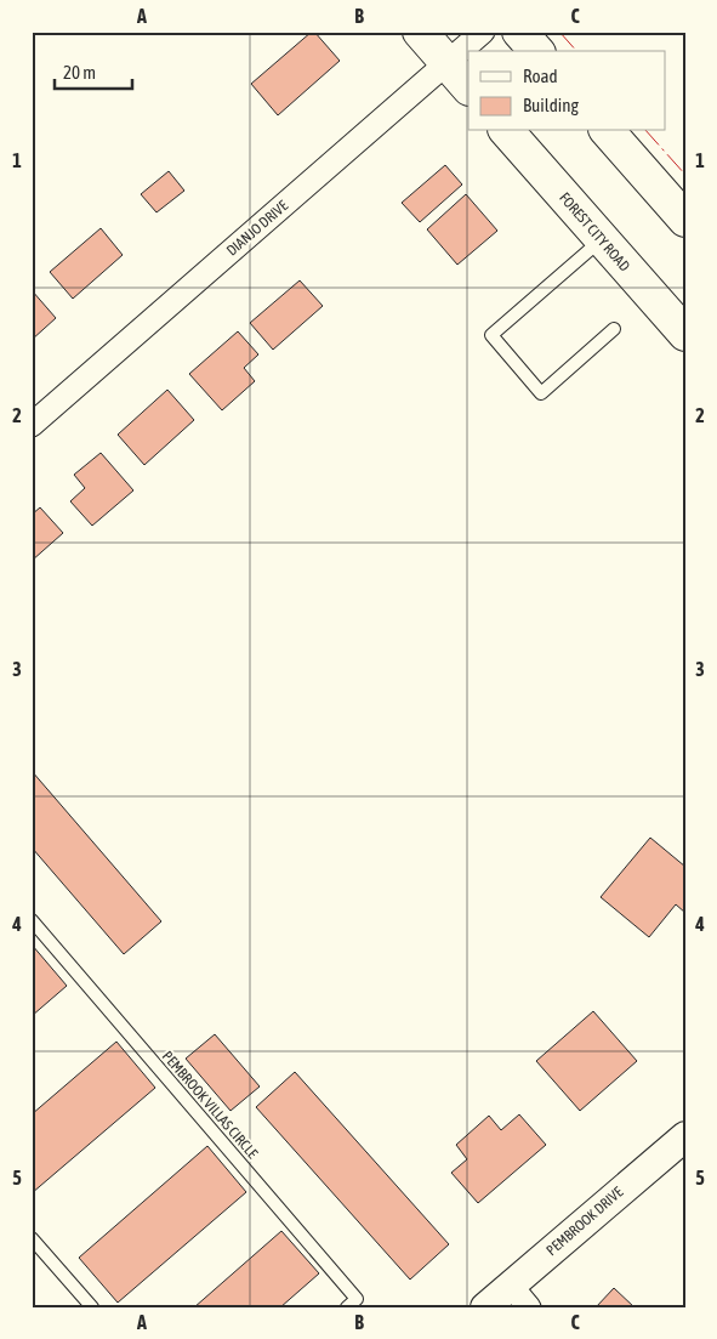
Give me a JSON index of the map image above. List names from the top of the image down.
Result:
{
  "streets": {
    "main road": ["FOREST CITY ROAD"],
    "street": ["DIANJO DRIVE", "PEMBROOK DRIVE"],
    "lane": ["PEMBROOK VILLAS CIRCLE"]
  },
  "legend": ["Road", "Building"],
  "scale_bar": "20 m",
  "grid": {
    "columns": ["A", "B", "C"],
    "rows": [
      "1",
      "2",
      "3",
      "4",
      "5"
    ]
  }
}
